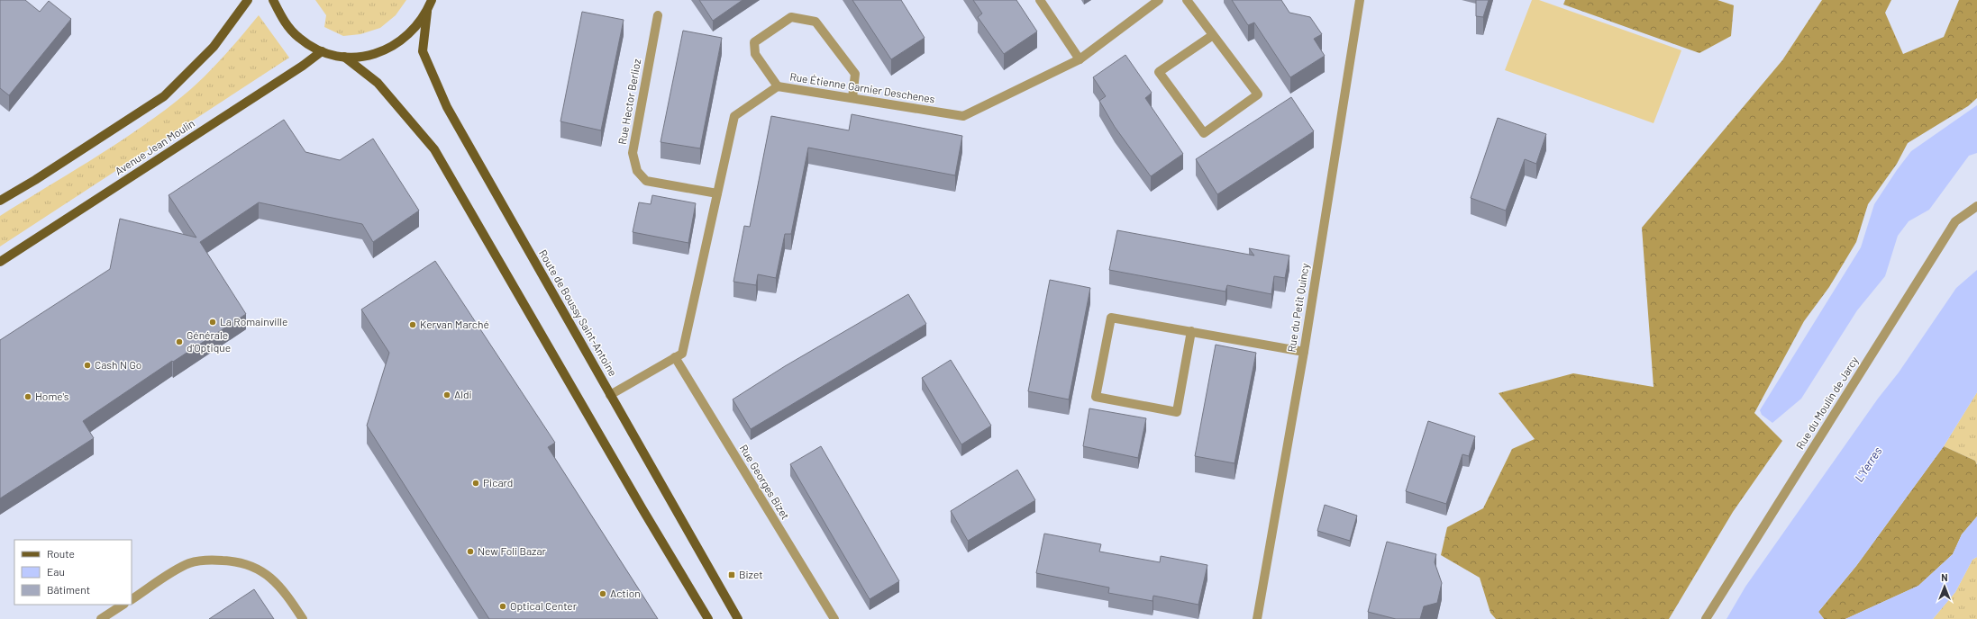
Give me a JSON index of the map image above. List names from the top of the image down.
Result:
{
  "streets": {
    "main road": ["Avenue Jean Moulin", "Route de Boussy Saint-Antoine"],
    "street": [
      "Rue Étienne Garnier Deschenes",
      "Rue Hector Berlioz",
      "Rue du Petit Quincy",
      "Rue du Moulin de Jarcy",
      "Rue Georges Bizet"
    ]
  },
  "crossings": [
    ["Rue Étienne Garnier Deschenes", "Rue Hector Berlioz"],
    ["Rue Étienne Garnier Deschenes", "Route de Boussy Saint-Antoine"],
    ["Rue Étienne Garnier Deschenes", "Rue Georges Bizet"]
  ],
  "water": ["L'Yerres"],
  "places": {
    "other": [
      "La Romainville",
      "Kervan Marché",
      "Générale d'Optique",
      "Cash N Go",
      "Aldi",
      "Home's",
      "Picard",
      "New Foli Bazar",
      "Action",
      "Optical Center"
    ],
    "transit": ["Bizet"]
  },
  "legend": ["Route", "Eau", "Bâtiment"],
  "north": "top"
}
